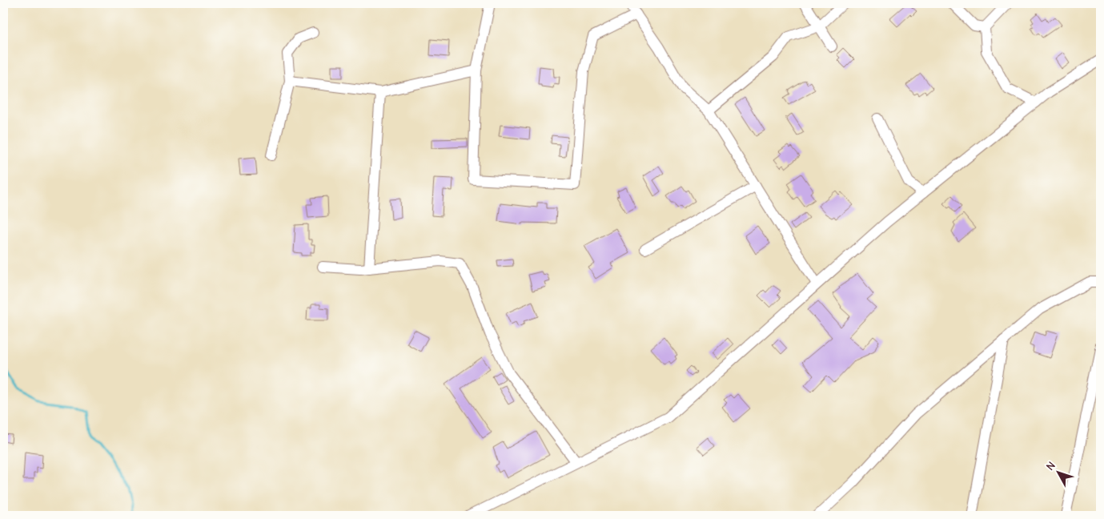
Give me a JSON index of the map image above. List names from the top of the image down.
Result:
{
  "north": "top left"
}
